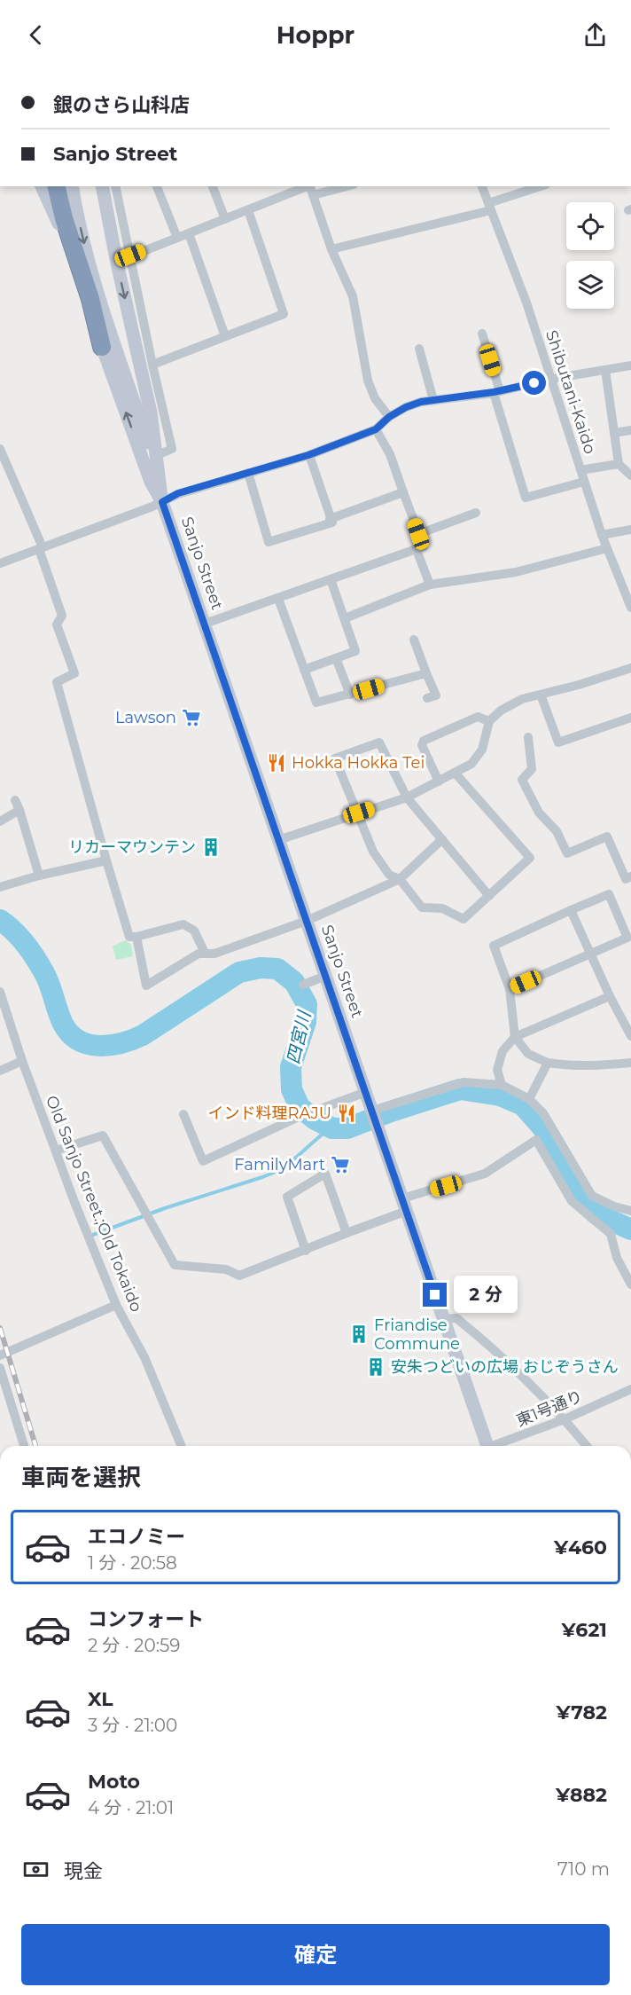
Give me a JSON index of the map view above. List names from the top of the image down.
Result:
{
  "streets": {
    "main road": ["Sanjo Street"],
    "street": ["Shibutani-Kaido", "Old Sanjo Street.;Old Tokaido", "東1号通り"]
  },
  "water": ["四宮川"],
  "places": {
    "supermarket": ["Lawson", "FamilyMart"],
    "restaurant": ["Hokka Hokka Tei", "インド料理RAJU"],
    "building": ["リカーマウンテン", "Friandise Commune", "安朱つどいの広場 おじぞうさん"]
  },
  "page": {
    "header": "Hoppr",
    "banner": ["銀のさら山科店", "Sanjo Street"],
    "bubble": "2 分",
    "heading": "車両を選択",
    "list": [
      {
        "name": "エコノミー",
        "note": "1 分 · 20:58",
        "value": "¥460"
      },
      {
        "name": "コンフォート",
        "note": "2 分 · 20:59",
        "value": "¥621"
      },
      {
        "name": "XL",
        "note": "3 分 · 21:00",
        "value": "¥782"
      },
      {
        "name": "Moto",
        "note": "4 分 · 21:01",
        "value": "¥882"
      }
    ],
    "pay": ["現金", "710 m"],
    "buttons": "確定"
  }
}
